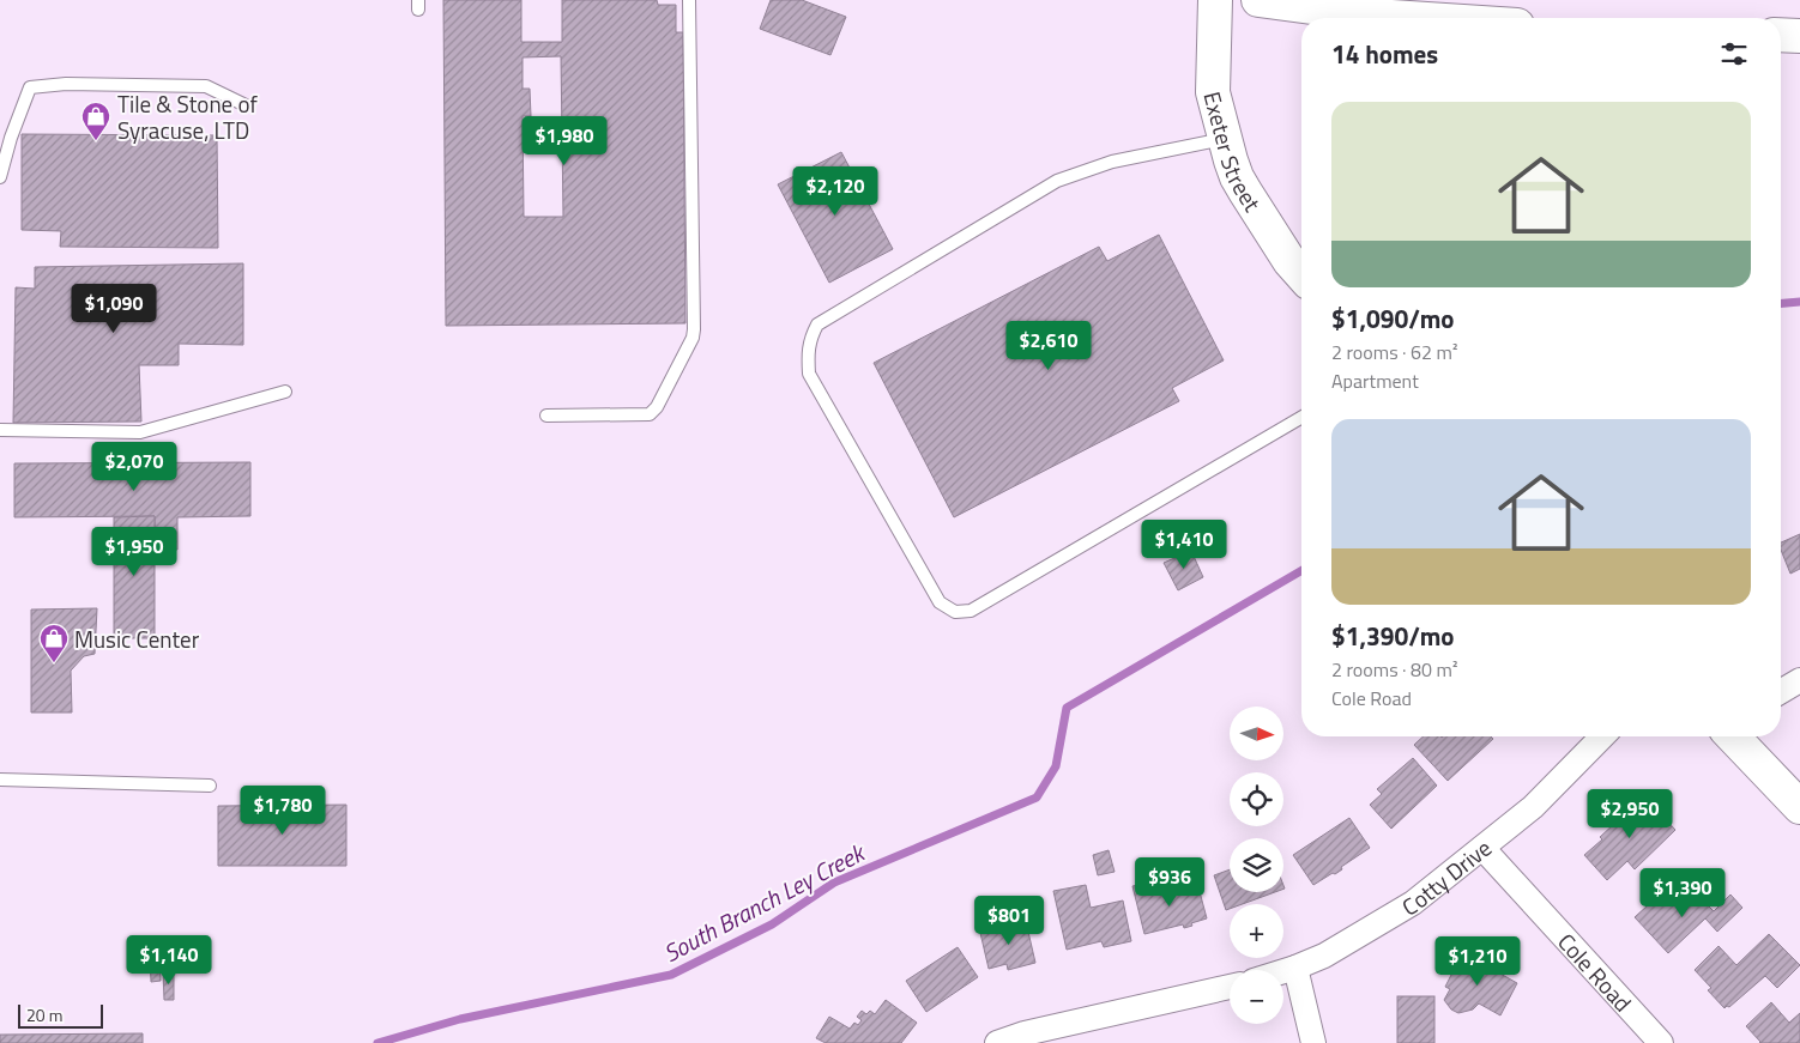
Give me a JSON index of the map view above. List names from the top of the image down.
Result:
{
  "streets": {
    "street": ["Exeter Street", "Cotty Drive", "Cole Road"]
  },
  "crossings": [
    ["Cotty Drive", "Cole Road"]
  ],
  "water": ["South Branch Ley Creek"],
  "places": {
    "shop": ["Tile & Stone of Syracuse, LTD", "Music Center"]
  },
  "scale_bar": "20 m",
  "north": "right",
  "page": {
    "heading": "14 homes",
    "list": [
      {
        "name": "$1,090/mo",
        "note": "2 rooms · 62 m² · Apartment"
      },
      {
        "name": "$1,390/mo",
        "note": "2 rooms · 80 m² · Cole Road"
      }
    ],
    "price": [
      "$1,980",
      "$2,120",
      "$1,090",
      "$2,610",
      "$2,070",
      "$1,410",
      "$1,950",
      "$1,780",
      "$2,950",
      "$936",
      "$1,390",
      "$801",
      "$1,140",
      "$1,210"
    ],
    "map_buttons": ["+", "−"],
    "scale": "20 m"
  }
}
